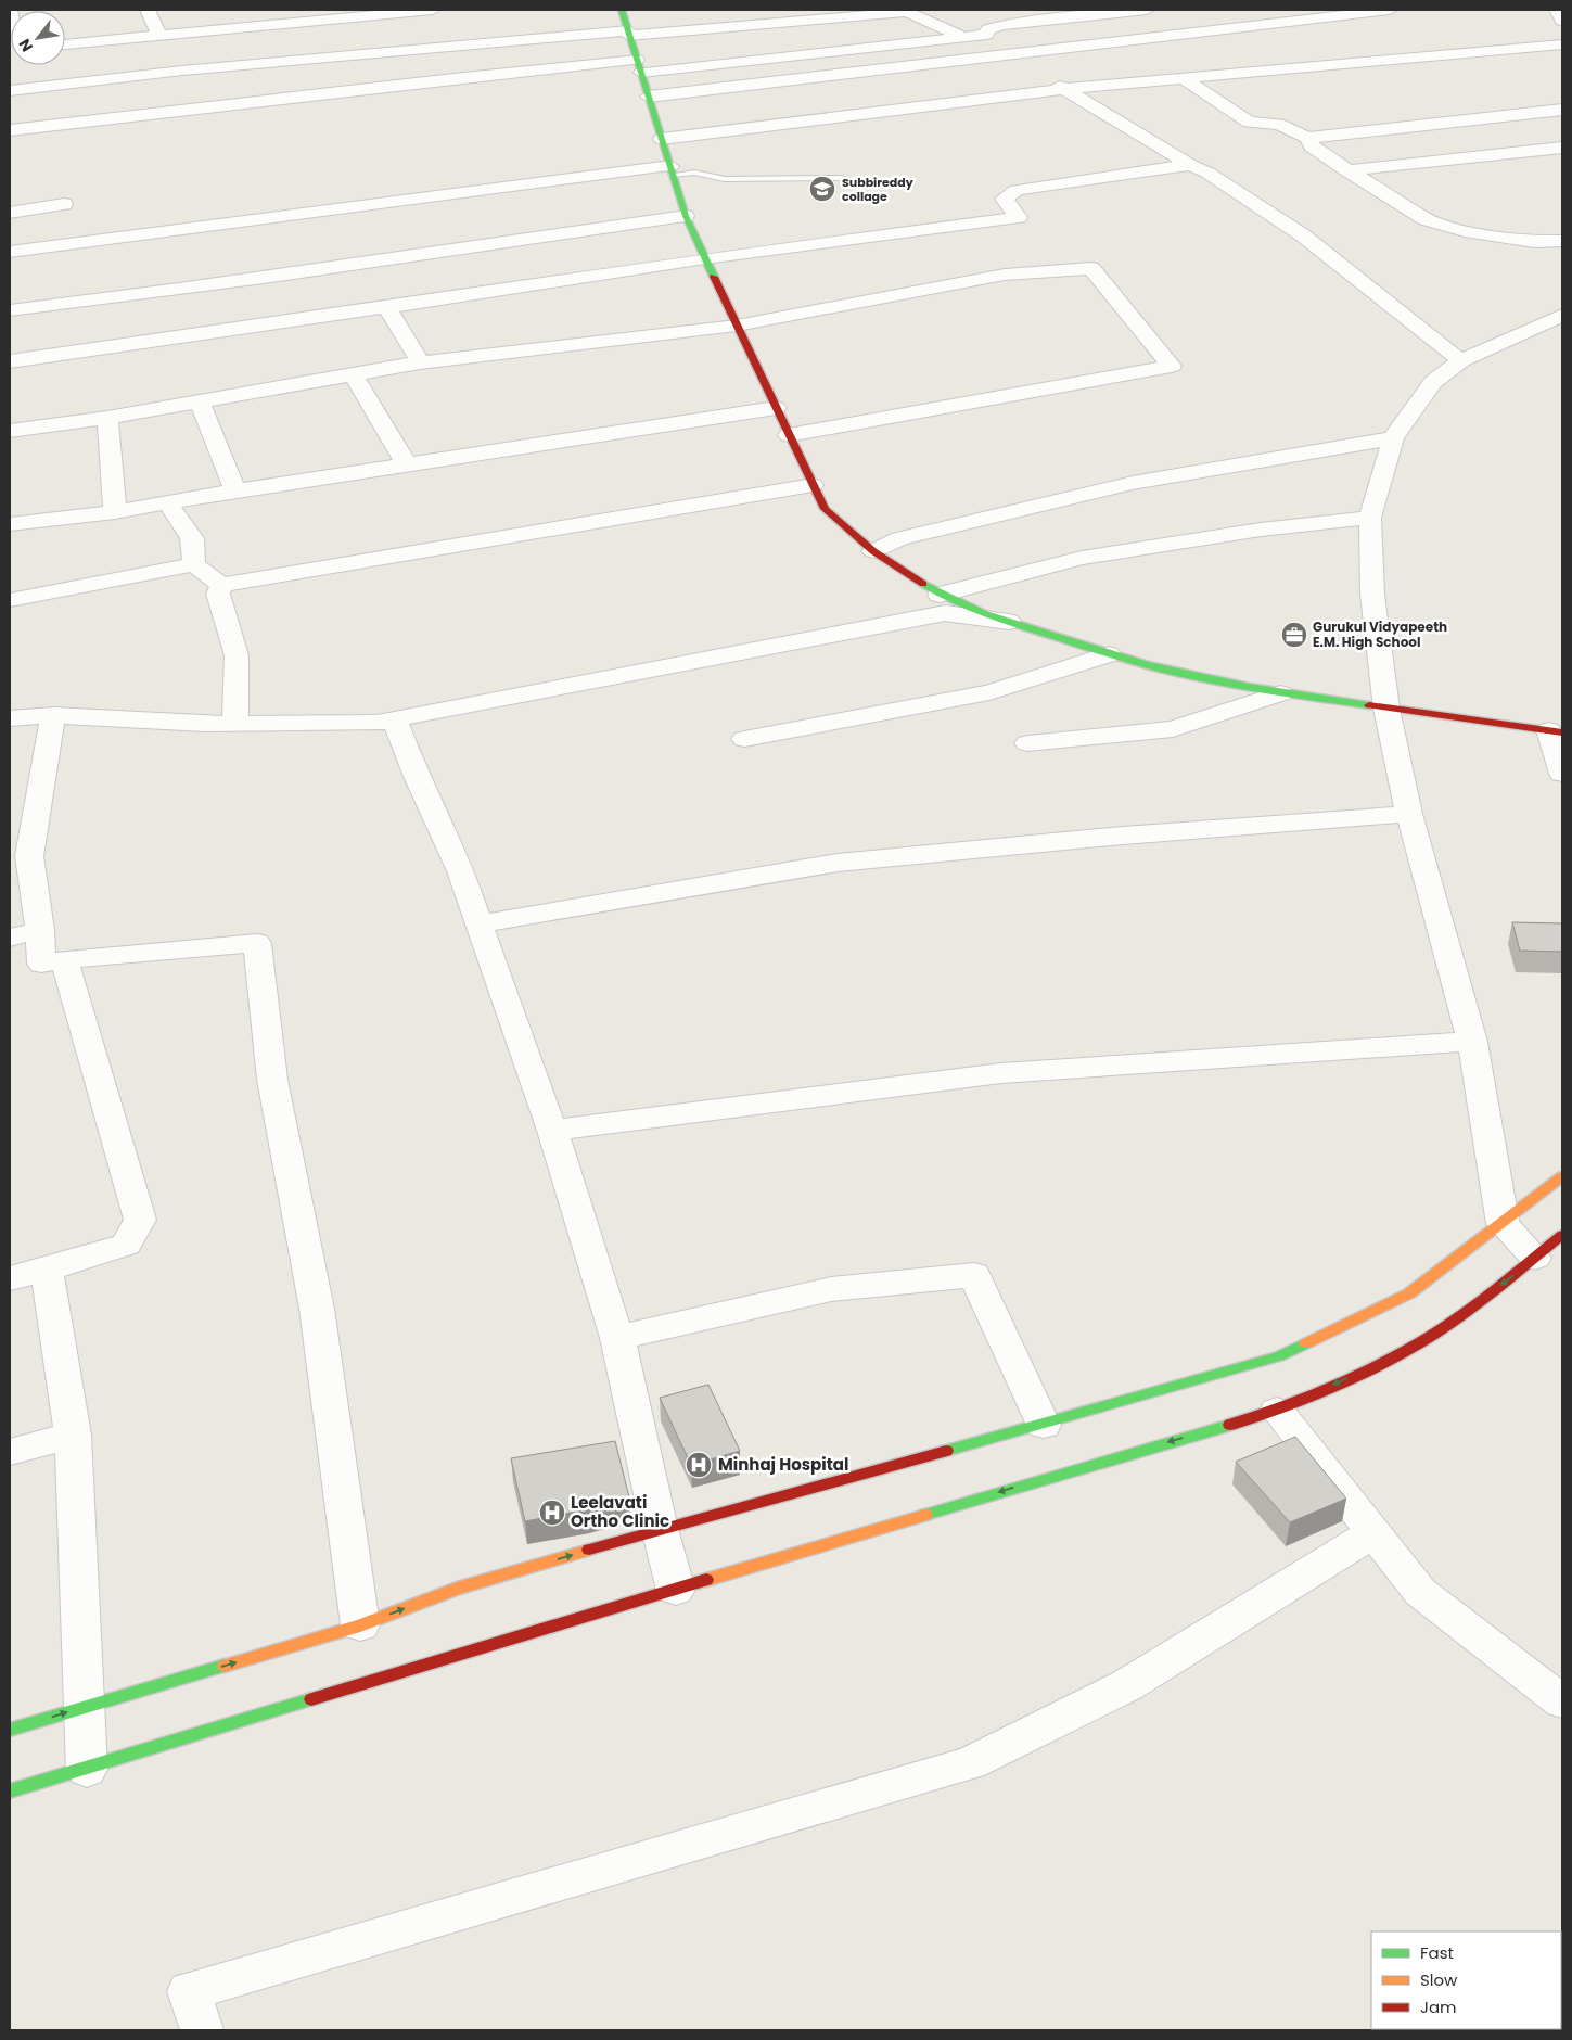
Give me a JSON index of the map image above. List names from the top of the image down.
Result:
{
  "places": {
    "school or university": ["Subbireddy collage"],
    "office": ["Gurukul Vidyapeeth E.M. High School"],
    "hospital": ["Minhaj Hospital", "Leelavati Ortho Clinic"]
  },
  "legend": ["Fast", "Slow", "Jam"],
  "north": "bottom left"
}
